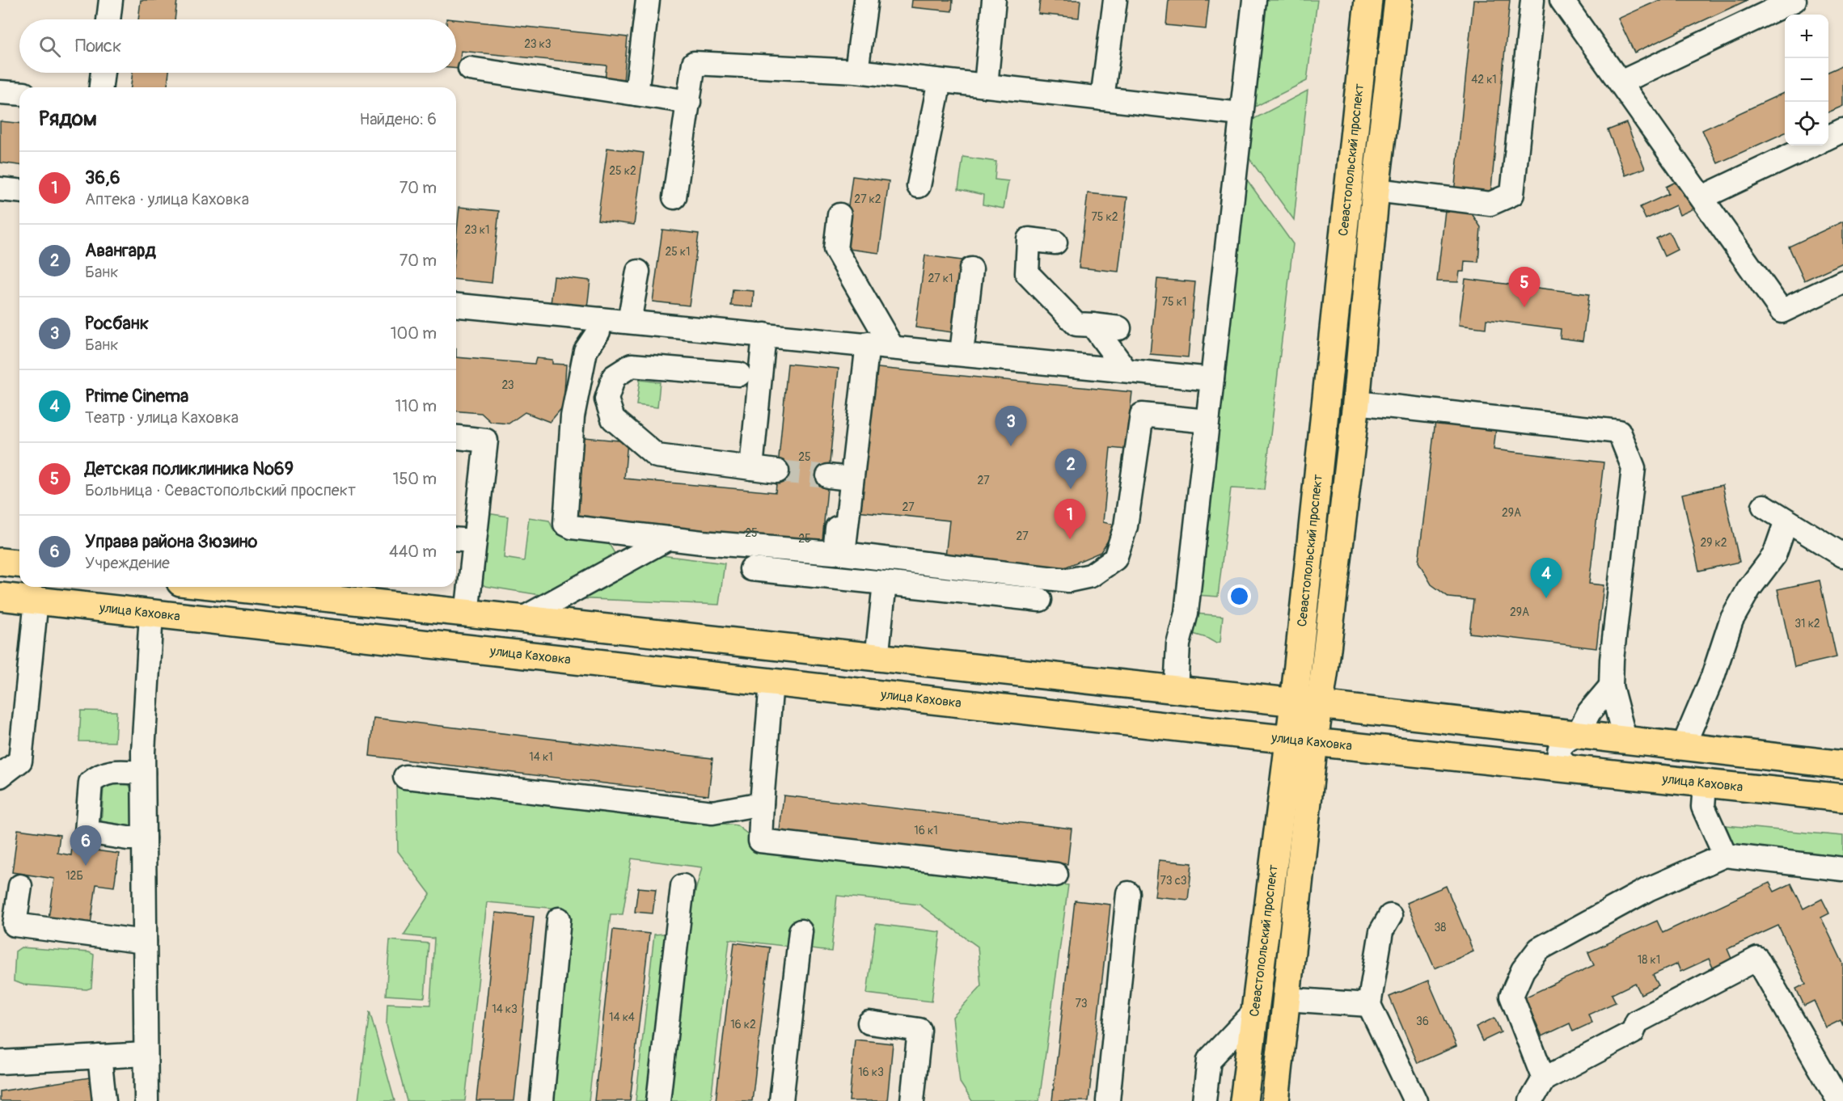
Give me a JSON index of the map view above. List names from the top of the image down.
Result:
{
  "streets": {
    "main road": ["Севастопольский проспект", "улица Каховка"]
  },
  "crossings": [
    ["Севастопольский проспект", "улица Каховка"]
  ],
  "house_numbers": [
    "23 к3",
    "42 к1",
    "25 к2",
    "27 к2",
    "75 к2",
    "23 к1",
    "25 к1",
    "27 к1",
    "75 к1",
    "23",
    "25",
    "27",
    "27",
    "29А",
    "25",
    "27",
    "25",
    "29 к2",
    "29А",
    "31 к2",
    "14 к1",
    "16 к1",
    "12Б",
    "73 с3",
    "38",
    "18 к1",
    "73",
    "14 к3",
    "14 к4",
    "36",
    "16 к2",
    "16 к3"
  ],
  "page": {
    "map_buttons": ["+", "−"],
    "search": "Поиск",
    "heading": ["Рядом", "Найдено: 6"],
    "list": [
      {
        "mark": "1",
        "name": "36,6",
        "note": "Аптека · улица Каховка",
        "value": "70 m"
      },
      {
        "mark": "2",
        "name": "Авангард",
        "note": "Банк",
        "value": "70 m"
      },
      {
        "mark": "3",
        "name": "Росбанк",
        "note": "Банк",
        "value": "100 m"
      },
      {
        "mark": "4",
        "name": "Prime Cinema",
        "note": "Театр · улица Каховка",
        "value": "110 m"
      },
      {
        "mark": "5",
        "name": "Детская поликлиника №69",
        "note": "Больница · Севастопольский проспект",
        "value": "150 m"
      },
      {
        "mark": "6",
        "name": "Управа района Зюзино",
        "note": "Учреждение",
        "value": "440 m"
      }
    ],
    "pins": [
      "5",
      "3",
      "2",
      "1",
      "4",
      "6"
    ]
  }
}
